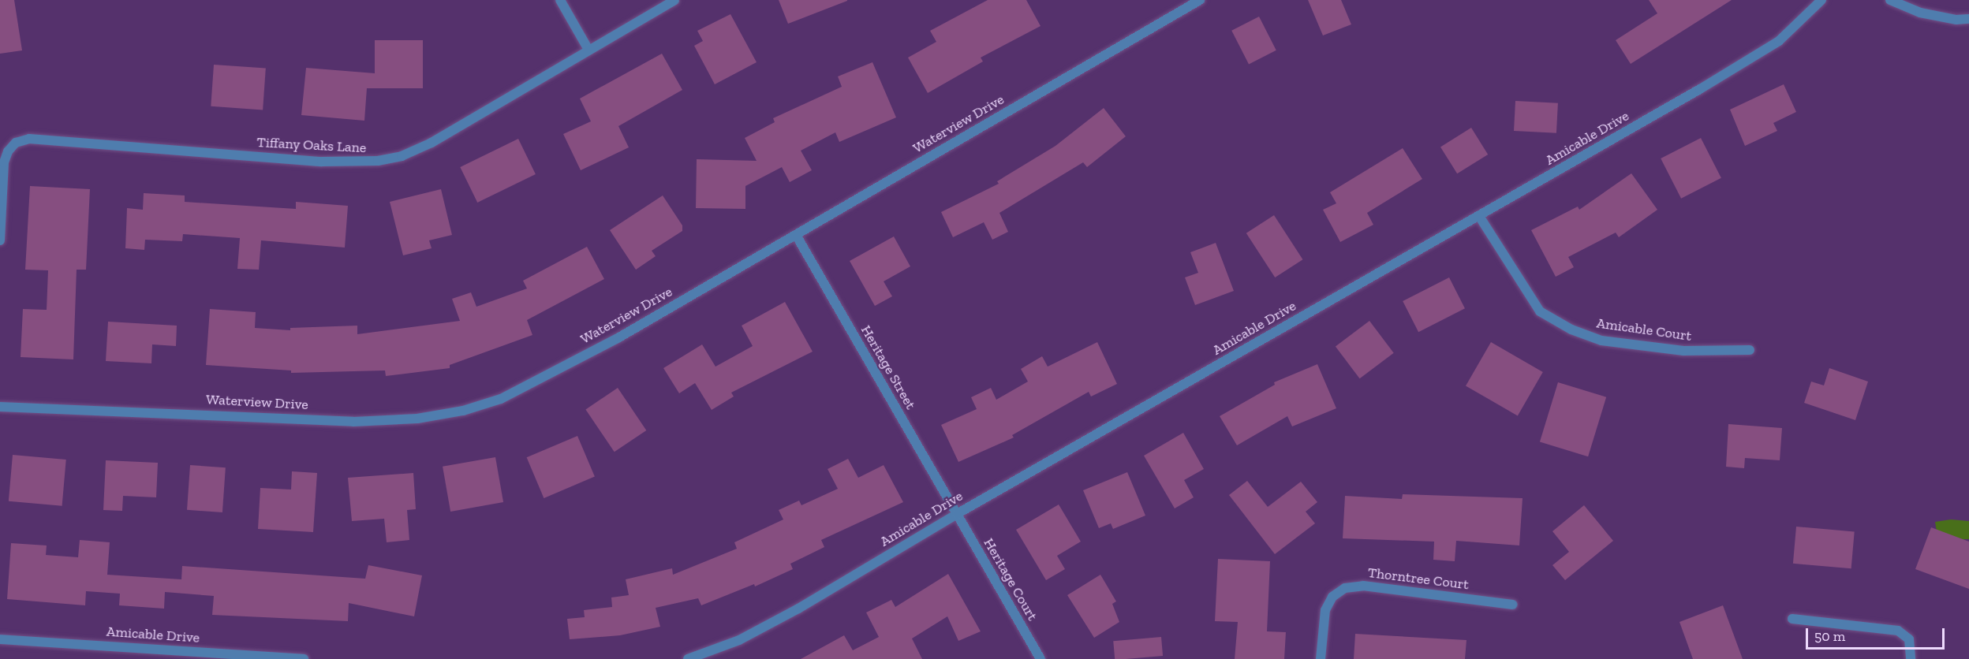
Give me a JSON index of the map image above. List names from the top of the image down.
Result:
{
  "streets": {
    "street": [
      "Waterview Drive",
      "Amicable Drive",
      "Tiffany Oaks Lane",
      "Amicable Court",
      "Heritage Street",
      "Thorntree Court",
      "Heritage Court"
    ]
  },
  "crossings": [
    ["Waterview Drive", "Heritage Street"],
    ["Amicable Drive", "Amicable Court"],
    ["Amicable Drive", "Heritage Street"],
    ["Amicable Drive", "Heritage Court"],
    ["Heritage Street", "Heritage Court"]
  ],
  "scale_bar": "50 m"
}
